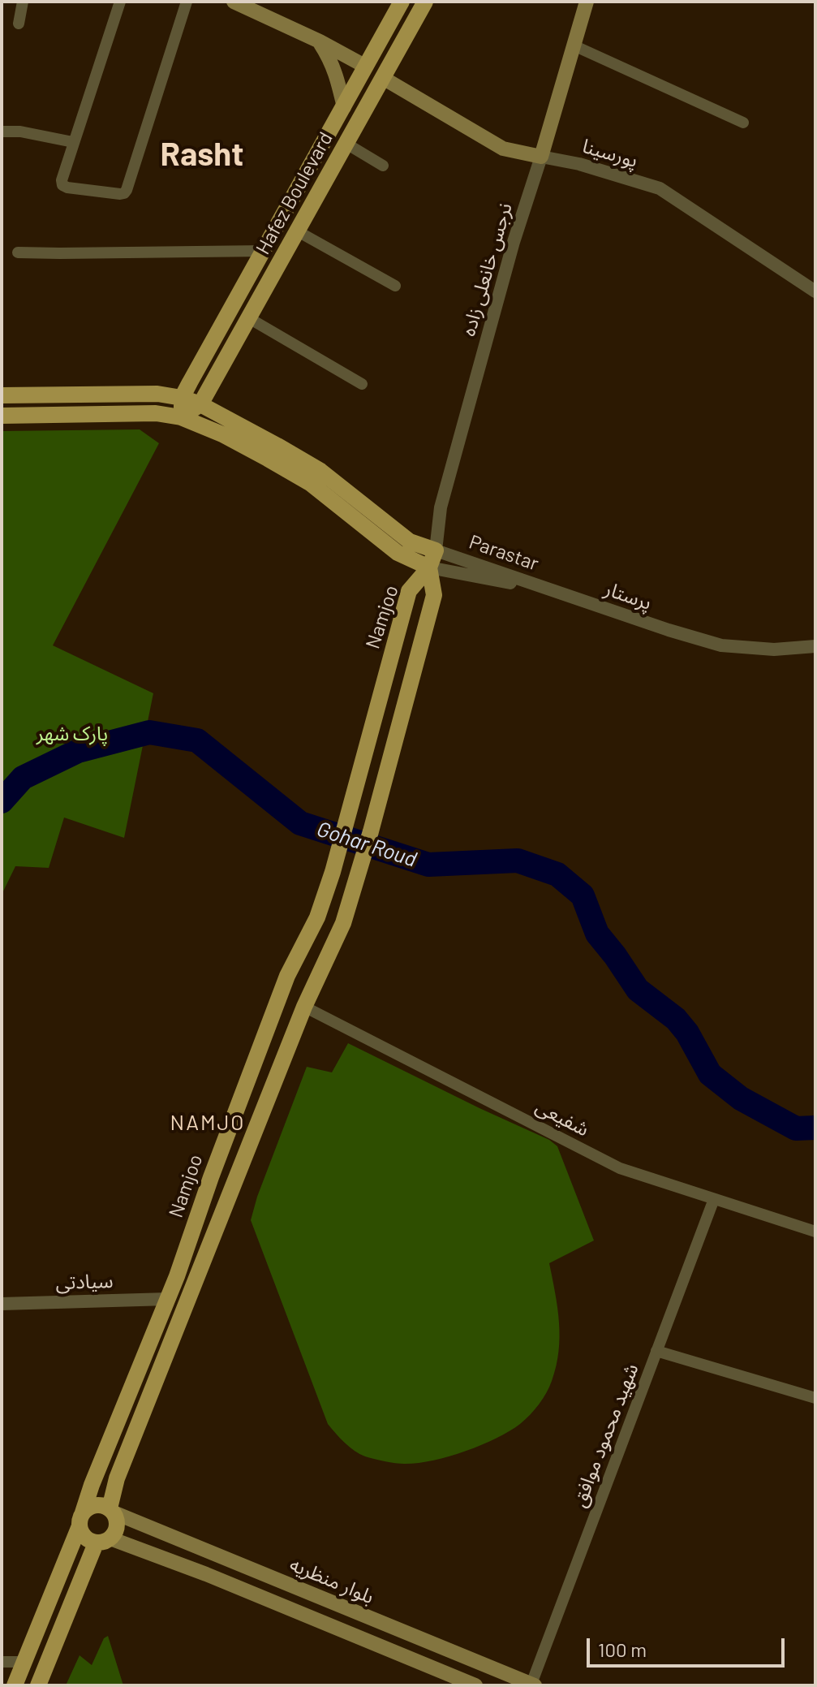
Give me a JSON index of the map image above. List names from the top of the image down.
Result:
{
  "streets": {
    "main road": [
      "پورسینا",
      "Hafez Boulevard",
      "نرجس خانعلی زاده",
      "Namjoo",
      "بلوار منظریه"
    ],
    "street": [
      "Parastar",
      "پرستار",
      "شفیعی",
      "سیادتی",
      "شهید محمود موافق"
    ]
  },
  "crossings": [
    ["پورسینا", "Hafez Boulevard"],
    ["پورسینا", "نرجس خانعلی زاده"],
    ["نرجس خانعلی زاده", "Parastar"],
    ["Parastar", "پرستار"],
    ["پرستار", "Namjoo"],
    ["Namjoo", "شفیعی"],
    ["Namjoo", "سیادتی"],
    ["Namjoo", "بلوار منظریه"],
    ["شفیعی", "شهید محمود موافق"],
    ["شهید محمود موافق", "بلوار منظریه"]
  ],
  "districts": ["Rasht", "NAMJO"],
  "water": ["Gohar Roud"],
  "parks": ["پارک شهر"],
  "scale_bar": "100 m"
}
